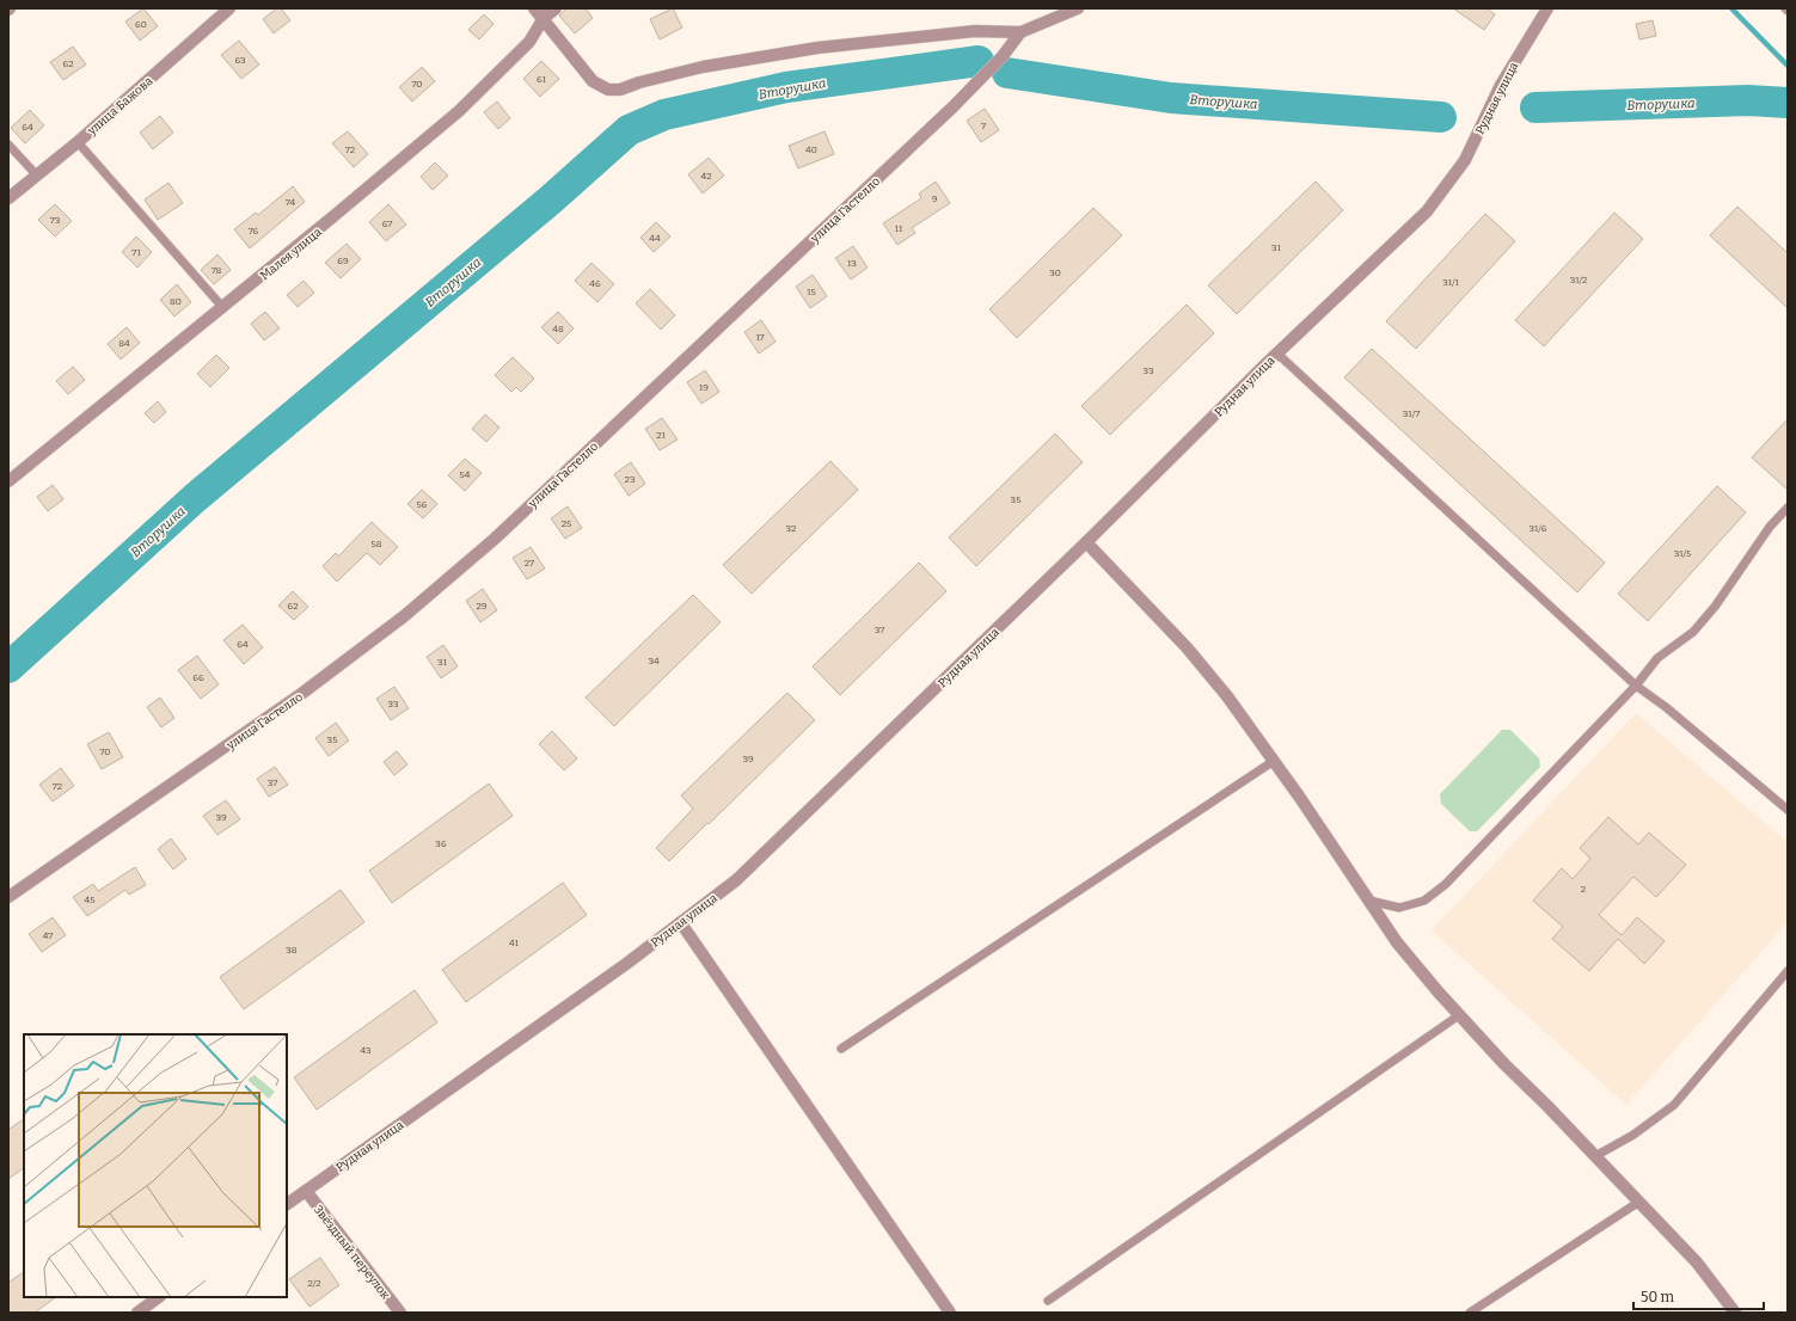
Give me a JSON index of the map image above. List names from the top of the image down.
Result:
{
  "streets": {
    "street": [
      "Рудная улица",
      "улица Бажова",
      "улица Гастелло",
      "Малея улица",
      "Звёздный переулок"
    ]
  },
  "crossings": [
    ["Рудная улица", "Звёздный переулок"]
  ],
  "water": ["Вторушка"],
  "house_numbers": [
    "60",
    "63",
    "62",
    "61",
    "70",
    "7",
    "64",
    "72",
    "40",
    "42",
    "9",
    "74",
    "73",
    "67",
    "11",
    "76",
    "44",
    "31",
    "71",
    "69",
    "13",
    "78",
    "30",
    "31/2",
    "31/1",
    "46",
    "15",
    "80",
    "48",
    "17",
    "84",
    "33",
    "19",
    "31/7",
    "21",
    "54",
    "23",
    "35",
    "56",
    "25",
    "32",
    "31/6",
    "58",
    "31/5",
    "27",
    "62",
    "29",
    "37",
    "64",
    "34",
    "31",
    "66",
    "33",
    "35",
    "70",
    "39",
    "37",
    "72",
    "39",
    "36",
    "2",
    "45",
    "47",
    "41",
    "38",
    "43",
    "2/2"
  ],
  "scale_bar": "50 m"
}
